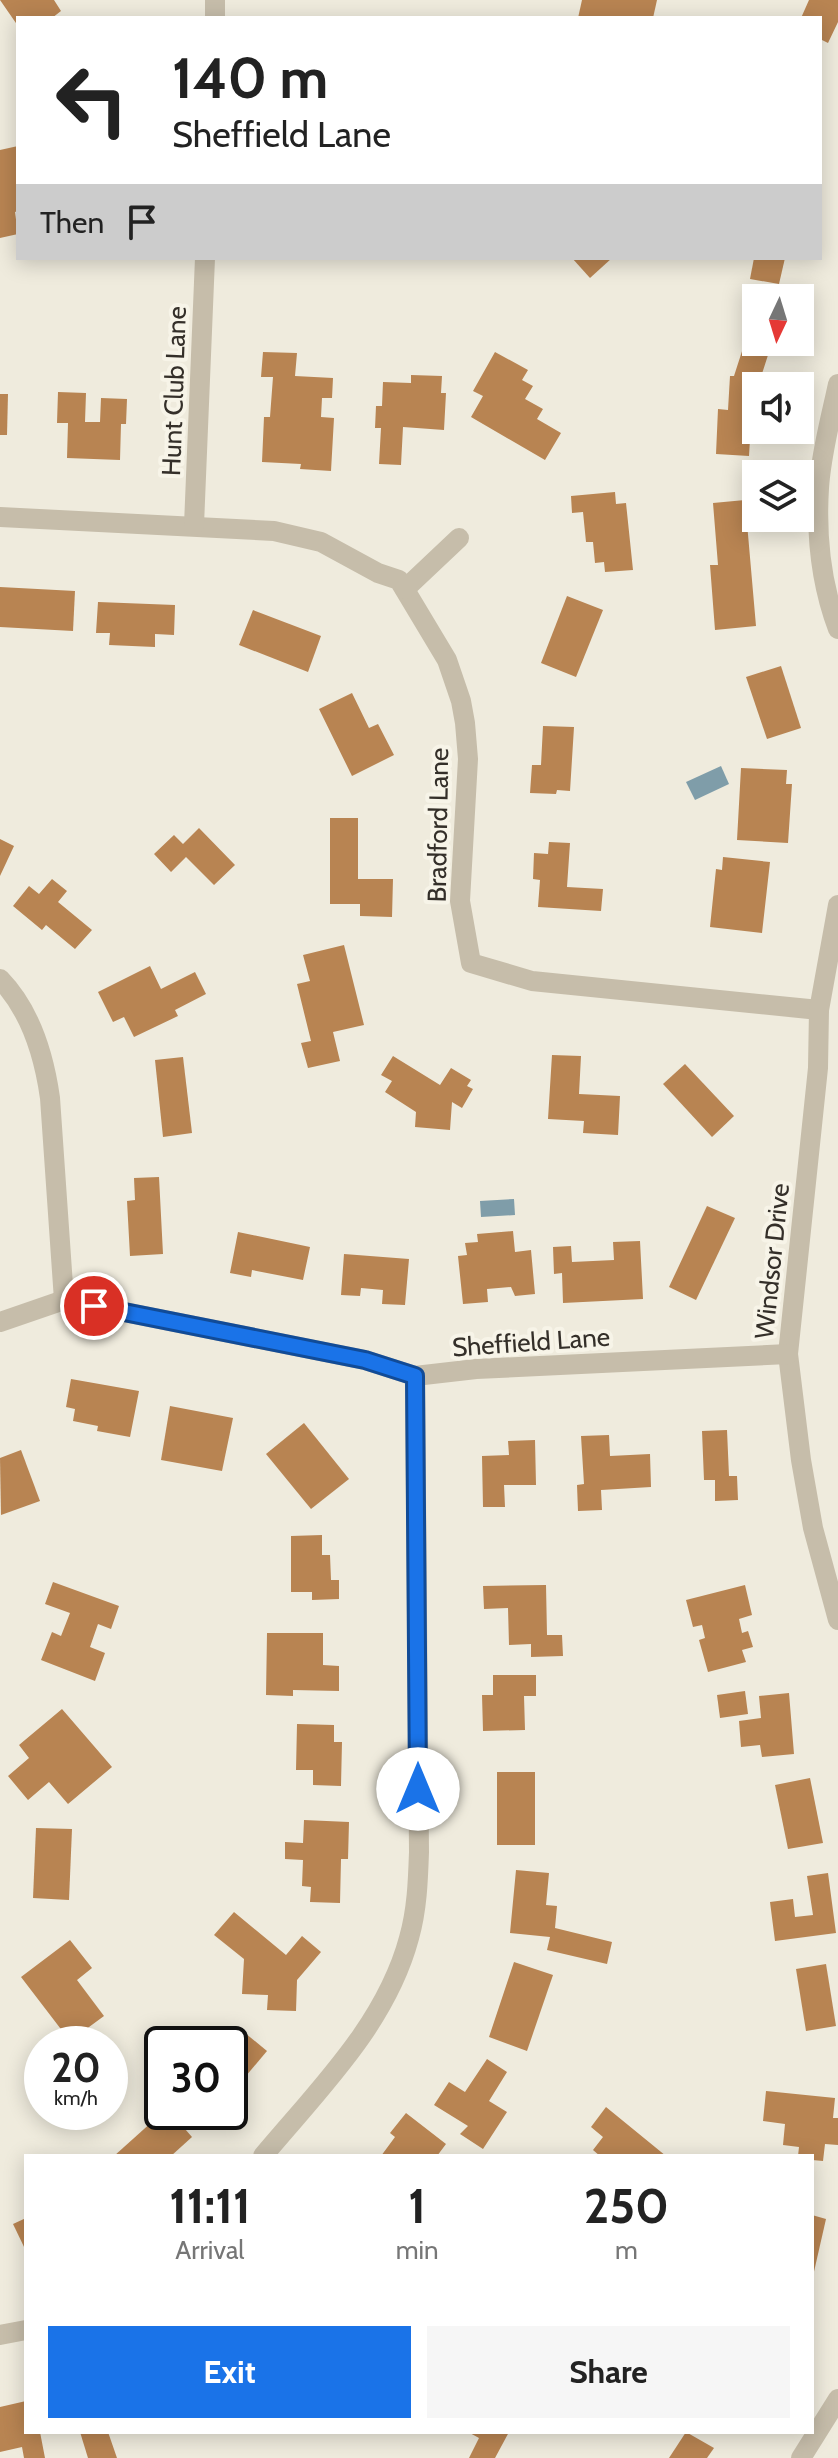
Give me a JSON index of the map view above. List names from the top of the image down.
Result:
{
  "streets": {
    "street": [
      "Hunt Club Lane",
      "Bradford Lane",
      "Windsor Drive",
      "Sheffield Lane"
    ]
  },
  "crossings": [
    ["Hunt Club Lane", "Bradford Lane"],
    ["Bradford Lane", "Windsor Drive"],
    ["Windsor Drive", "Sheffield Lane"]
  ],
  "north": "bottom",
  "page": {
    "turn": ["140 m", "Sheffield Lane"],
    "then": "Then",
    "speed": "20 km/h",
    "limit": "30",
    "eta": [
      "11:11",
      "Arrival",
      "1",
      "min",
      "250",
      "m"
    ],
    "buttons": ["Exit", "Share"]
  }
}
